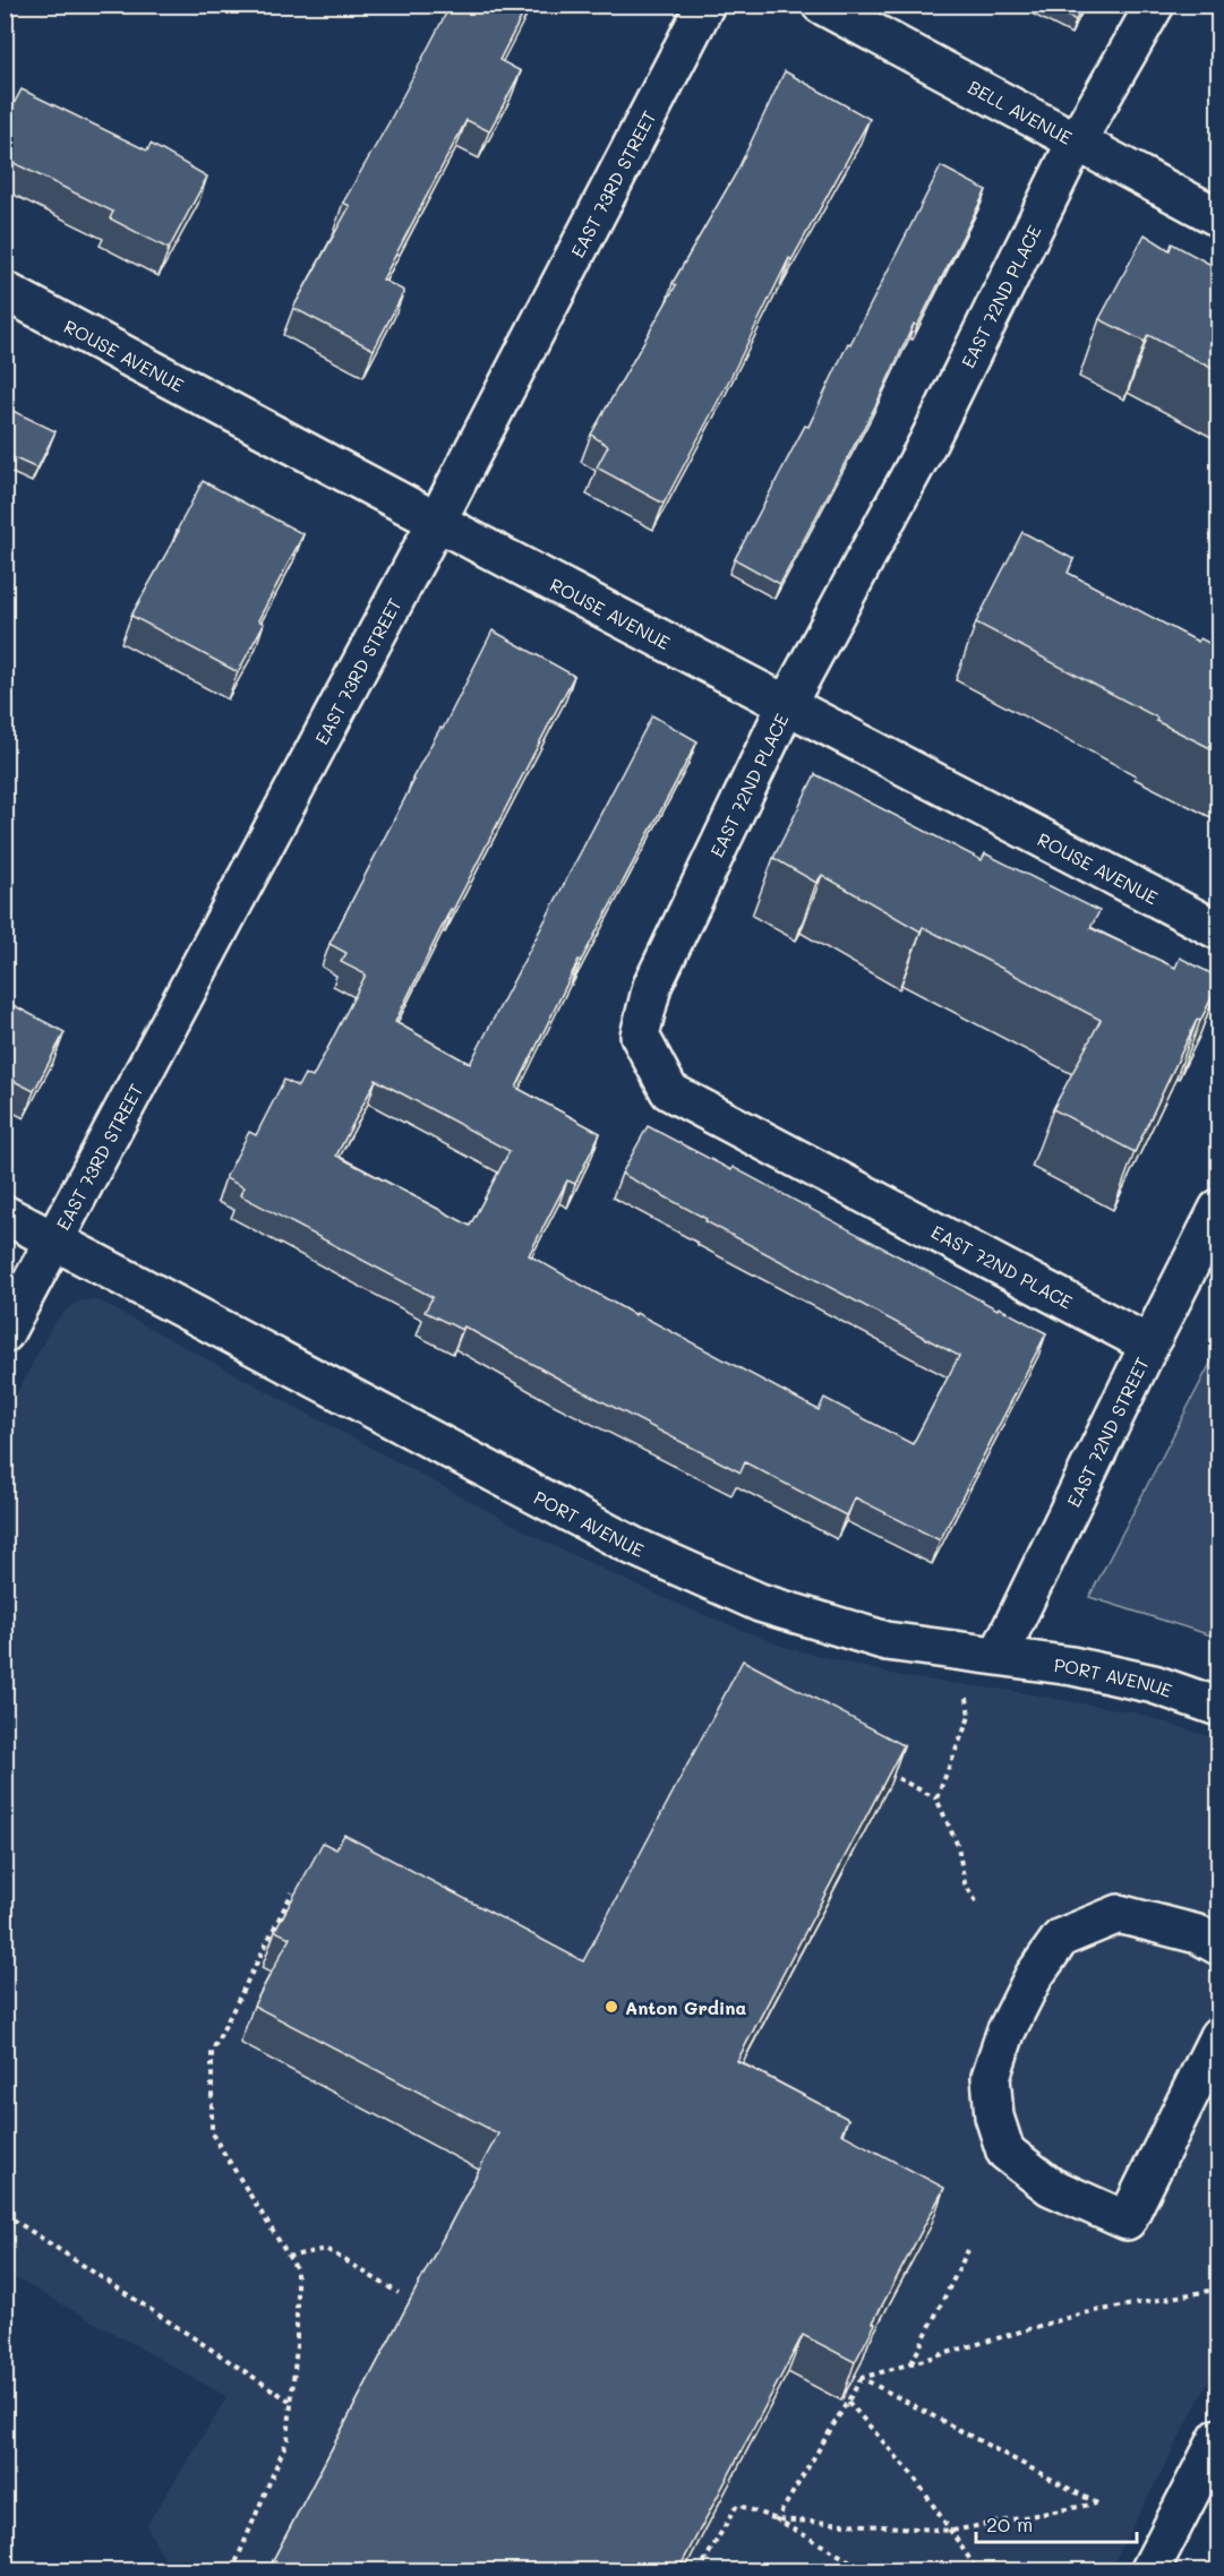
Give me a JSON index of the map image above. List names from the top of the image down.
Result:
{
  "streets": {
    "street": [
      "BELL AVENUE",
      "EAST 73RD STREET",
      "EAST 72ND PLACE",
      "ROUSE AVENUE",
      "EAST 72ND STREET",
      "PORT AVENUE"
    ]
  },
  "crossings": [
    ["BELL AVENUE", "EAST 72ND PLACE"],
    ["EAST 73RD STREET", "ROUSE AVENUE"],
    ["EAST 73RD STREET", "PORT AVENUE"],
    ["EAST 72ND PLACE", "ROUSE AVENUE"],
    ["EAST 72ND PLACE", "EAST 72ND STREET"],
    ["EAST 72ND STREET", "PORT AVENUE"]
  ],
  "places": ["Anton Grdina"],
  "scale_bar": "20 m"
}
